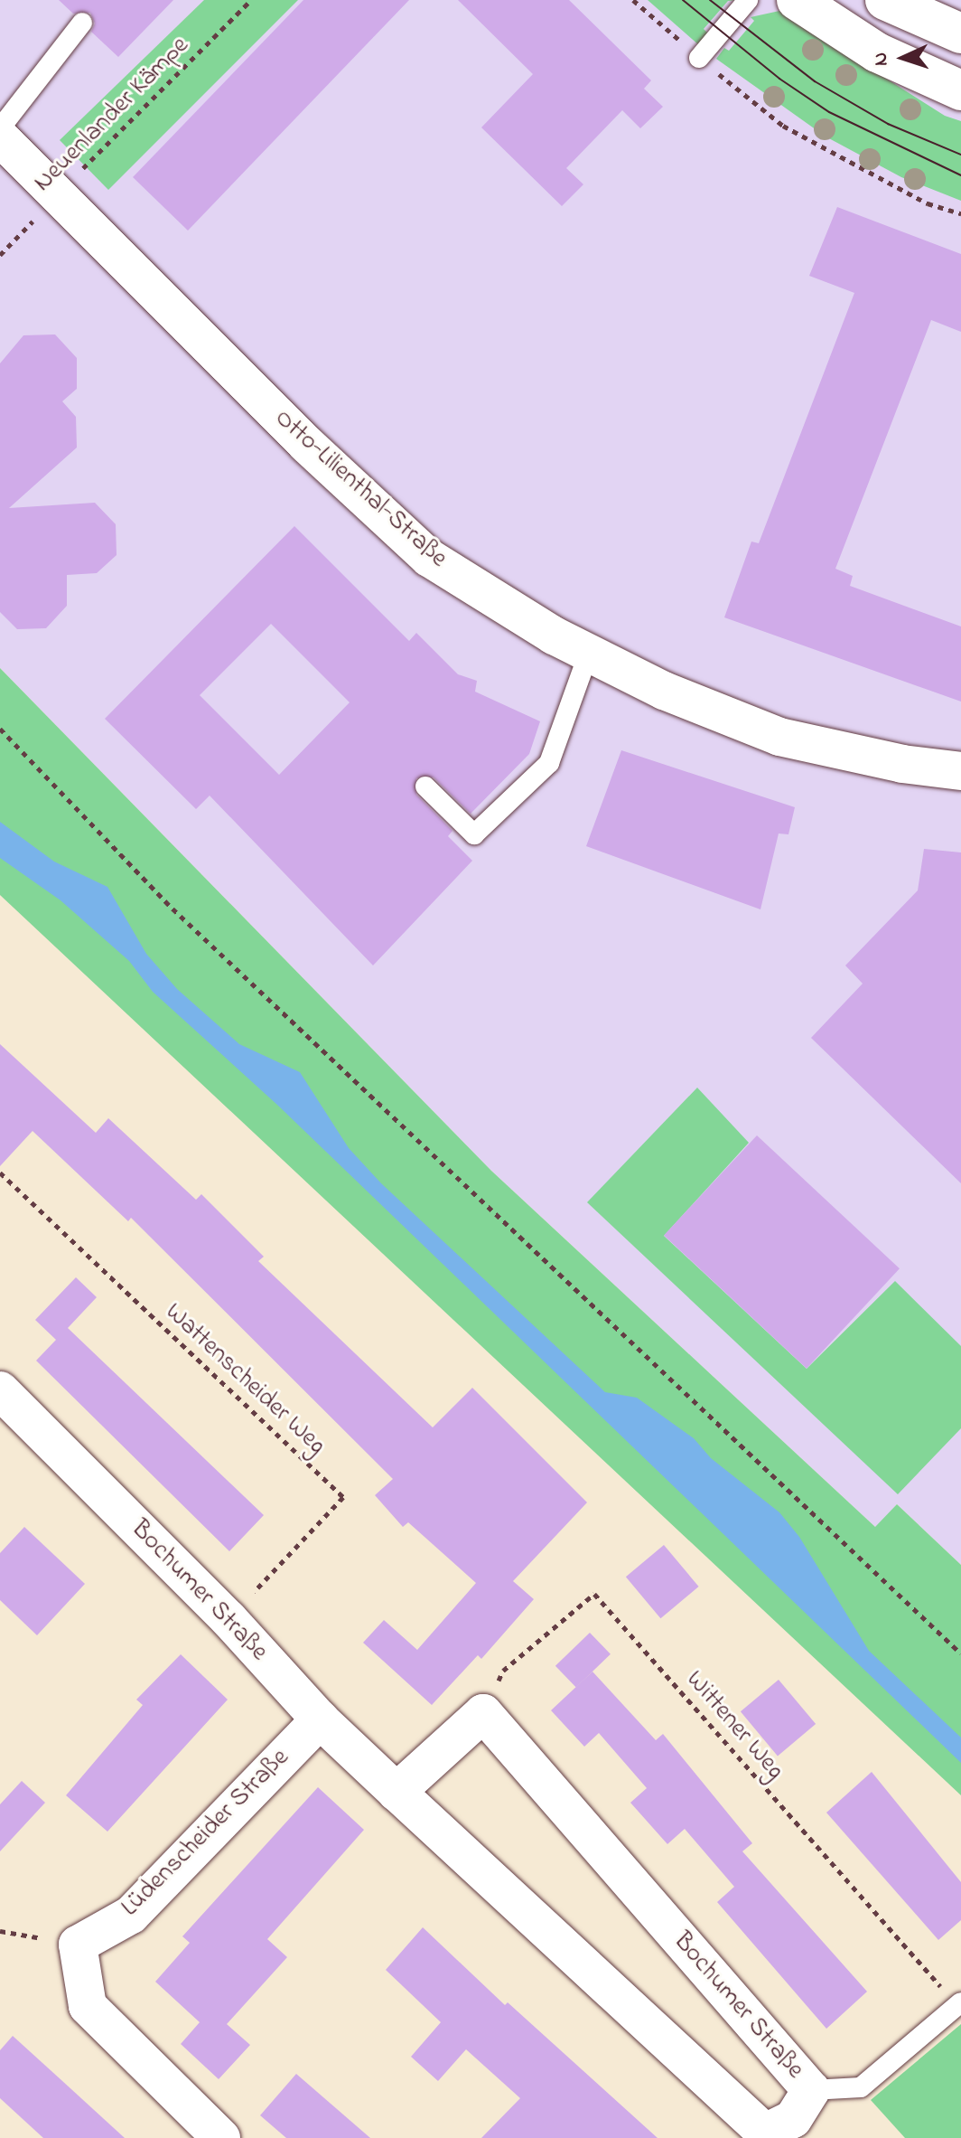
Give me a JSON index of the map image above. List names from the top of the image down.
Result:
{
  "streets": {
    "street": ["Otto-Lilienthal-Straße", "Bochumer Straße", "Lüdenscheider Straße"],
    "path": ["Neuenlander Kämpe", "Wattenscheider Weg", "Wittener Weg"]
  },
  "crossings": [
    ["Neuenlander Kämpe", "Otto-Lilienthal-Straße"],
    ["Wattenscheider Weg", "Bochumer Straße"],
    ["Bochumer Straße", "Wittener Weg"],
    ["Bochumer Straße", "Lüdenscheider Straße"]
  ],
  "north": "left"
}
